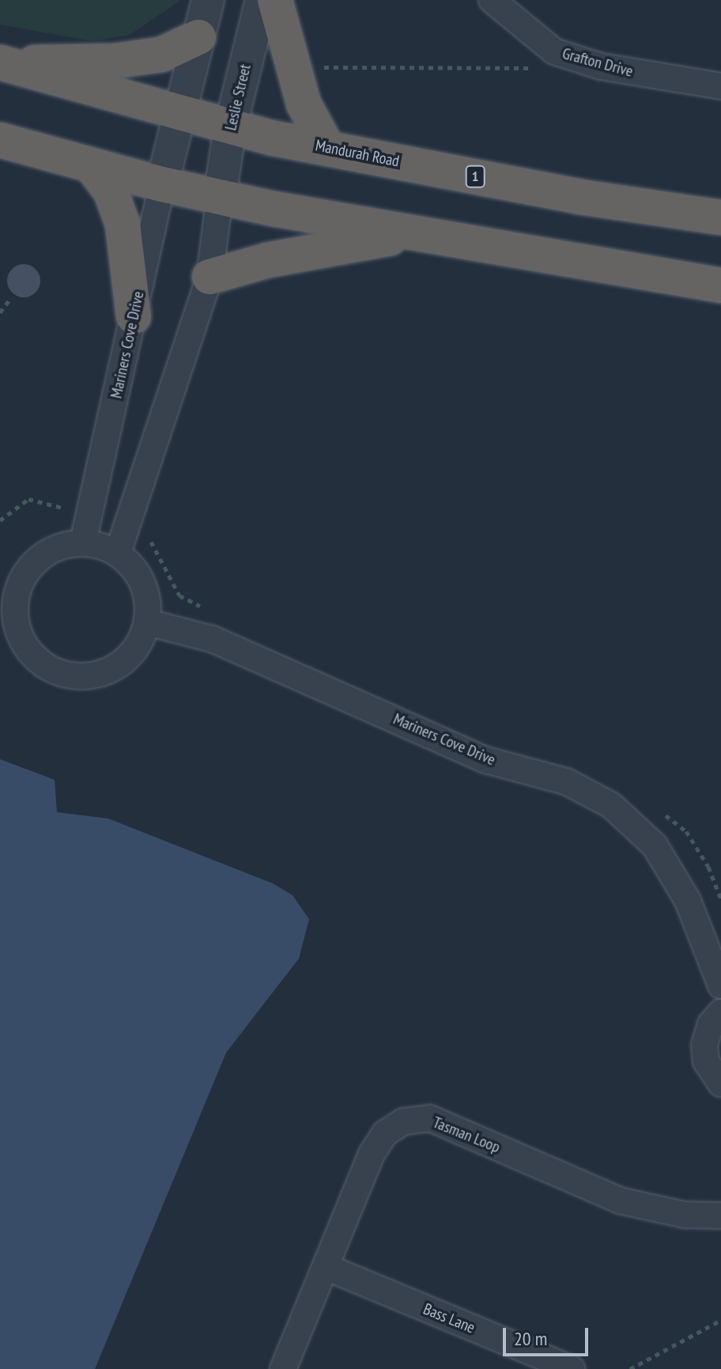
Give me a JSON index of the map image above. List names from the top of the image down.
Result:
{
  "streets": {
    "highway": ["Mandurah Road", "1"],
    "street": [
      "Grafton Drive",
      "Leslie Street",
      "Mariners Cove Drive",
      "Tasman Loop",
      "Bass Lane"
    ]
  },
  "crossings": [
    ["Leslie Street", "Mandurah Road"],
    ["Tasman Loop", "Bass Lane"]
  ],
  "scale_bar": "20 m"
}
